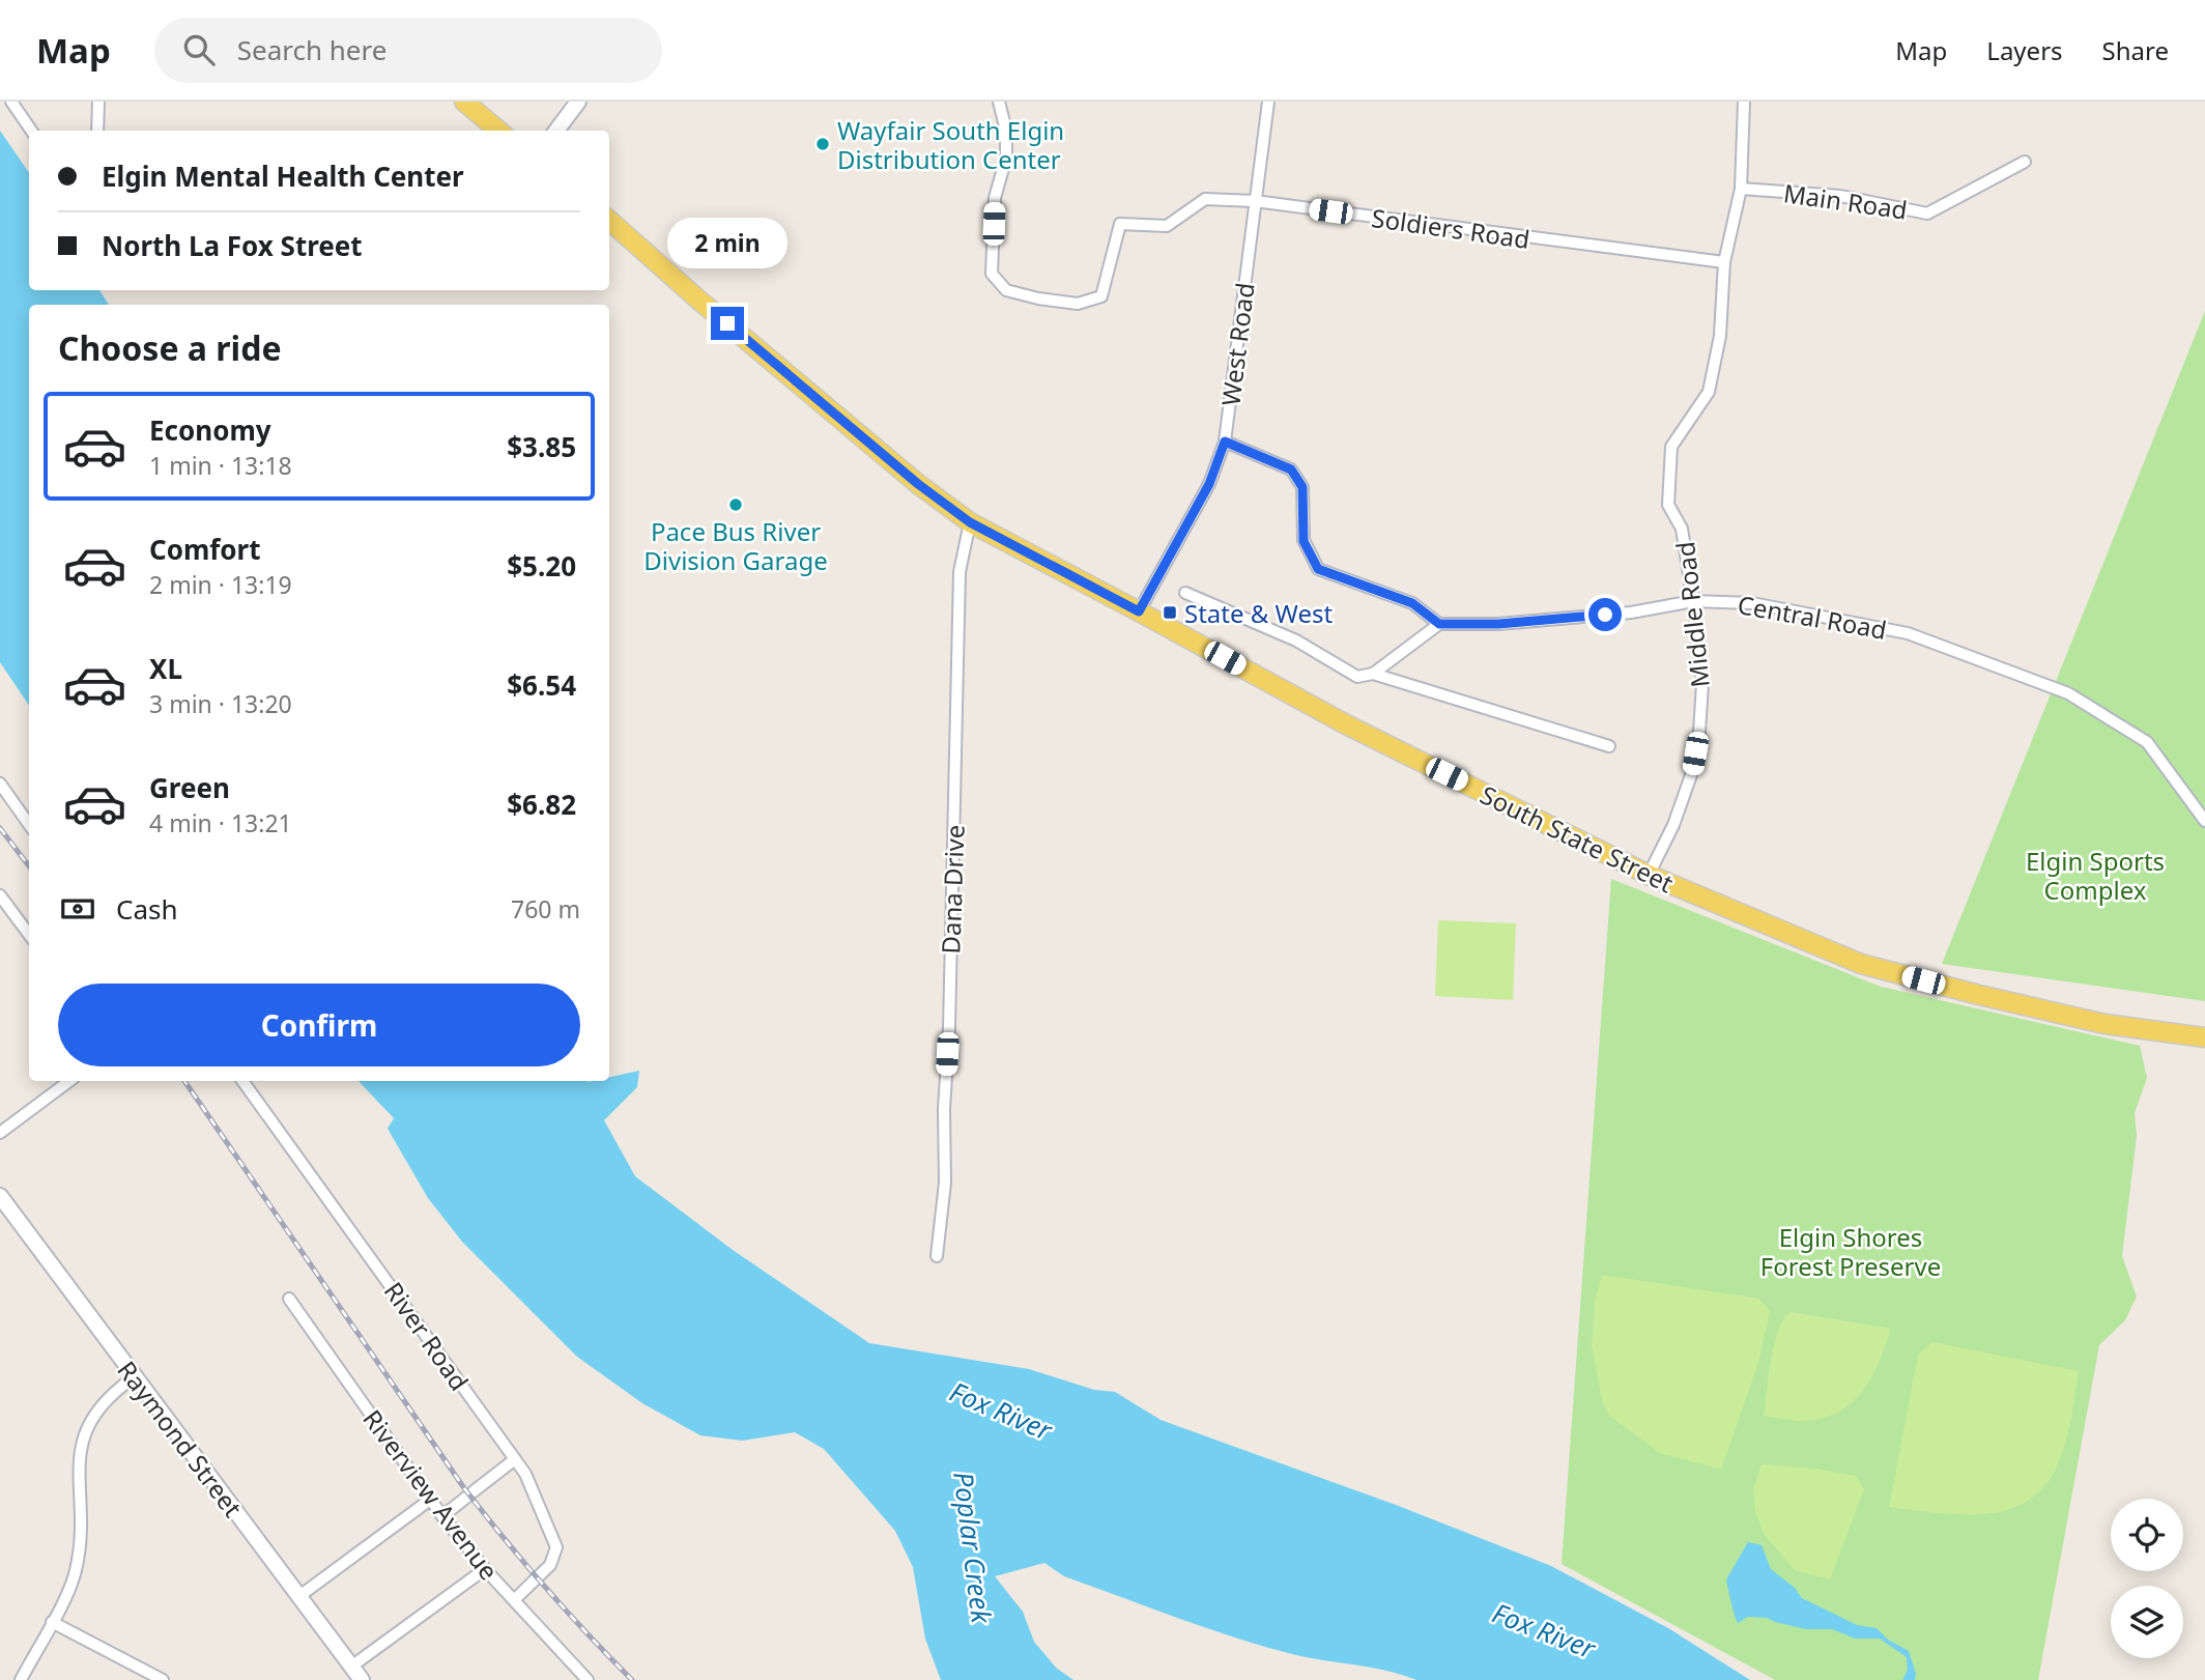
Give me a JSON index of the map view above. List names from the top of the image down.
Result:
{
  "streets": {
    "main road": ["South State Street"],
    "street": [
      "Main Road",
      "Soldiers Road",
      "West Road",
      "Middle Road",
      "Central Road",
      "Dana Drive",
      "River Road",
      "Raymond Street",
      "Riverview Avenue"
    ]
  },
  "crossings": [
    ["Main Road", "Middle Road"],
    ["Soldiers Road", "West Road"],
    ["Soldiers Road", "Middle Road"],
    ["West Road", "South State Street"],
    ["Middle Road", "Central Road"],
    ["Middle Road", "South State Street"],
    ["South State Street", "Dana Drive"],
    ["River Road", "Riverview Avenue"]
  ],
  "water": ["Fox River", "Poplar Creek"],
  "parks": ["Elgin Sports Complex", "Elgin Shores Forest Preserve"],
  "places": {
    "other": ["Wayfair South Elgin Distribution Center", "Pace Bus River Division Garage"],
    "transit": ["State & West"]
  },
  "page": {
    "header": "Map",
    "search": "Search here",
    "nav": ["Map", "Layers", "Share"],
    "banner": ["Elgin Mental Health Center", "North La Fox Street"],
    "bubble": "2 min",
    "heading": "Choose a ride",
    "list": [
      {
        "name": "Economy",
        "note": "1 min · 13:18",
        "value": "$3.85"
      },
      {
        "name": "Comfort",
        "note": "2 min · 13:19",
        "value": "$5.20"
      },
      {
        "name": "XL",
        "note": "3 min · 13:20",
        "value": "$6.54"
      },
      {
        "name": "Green",
        "note": "4 min · 13:21",
        "value": "$6.82"
      }
    ],
    "pay": ["Cash", "760 m"],
    "buttons": "Confirm"
  }
}
